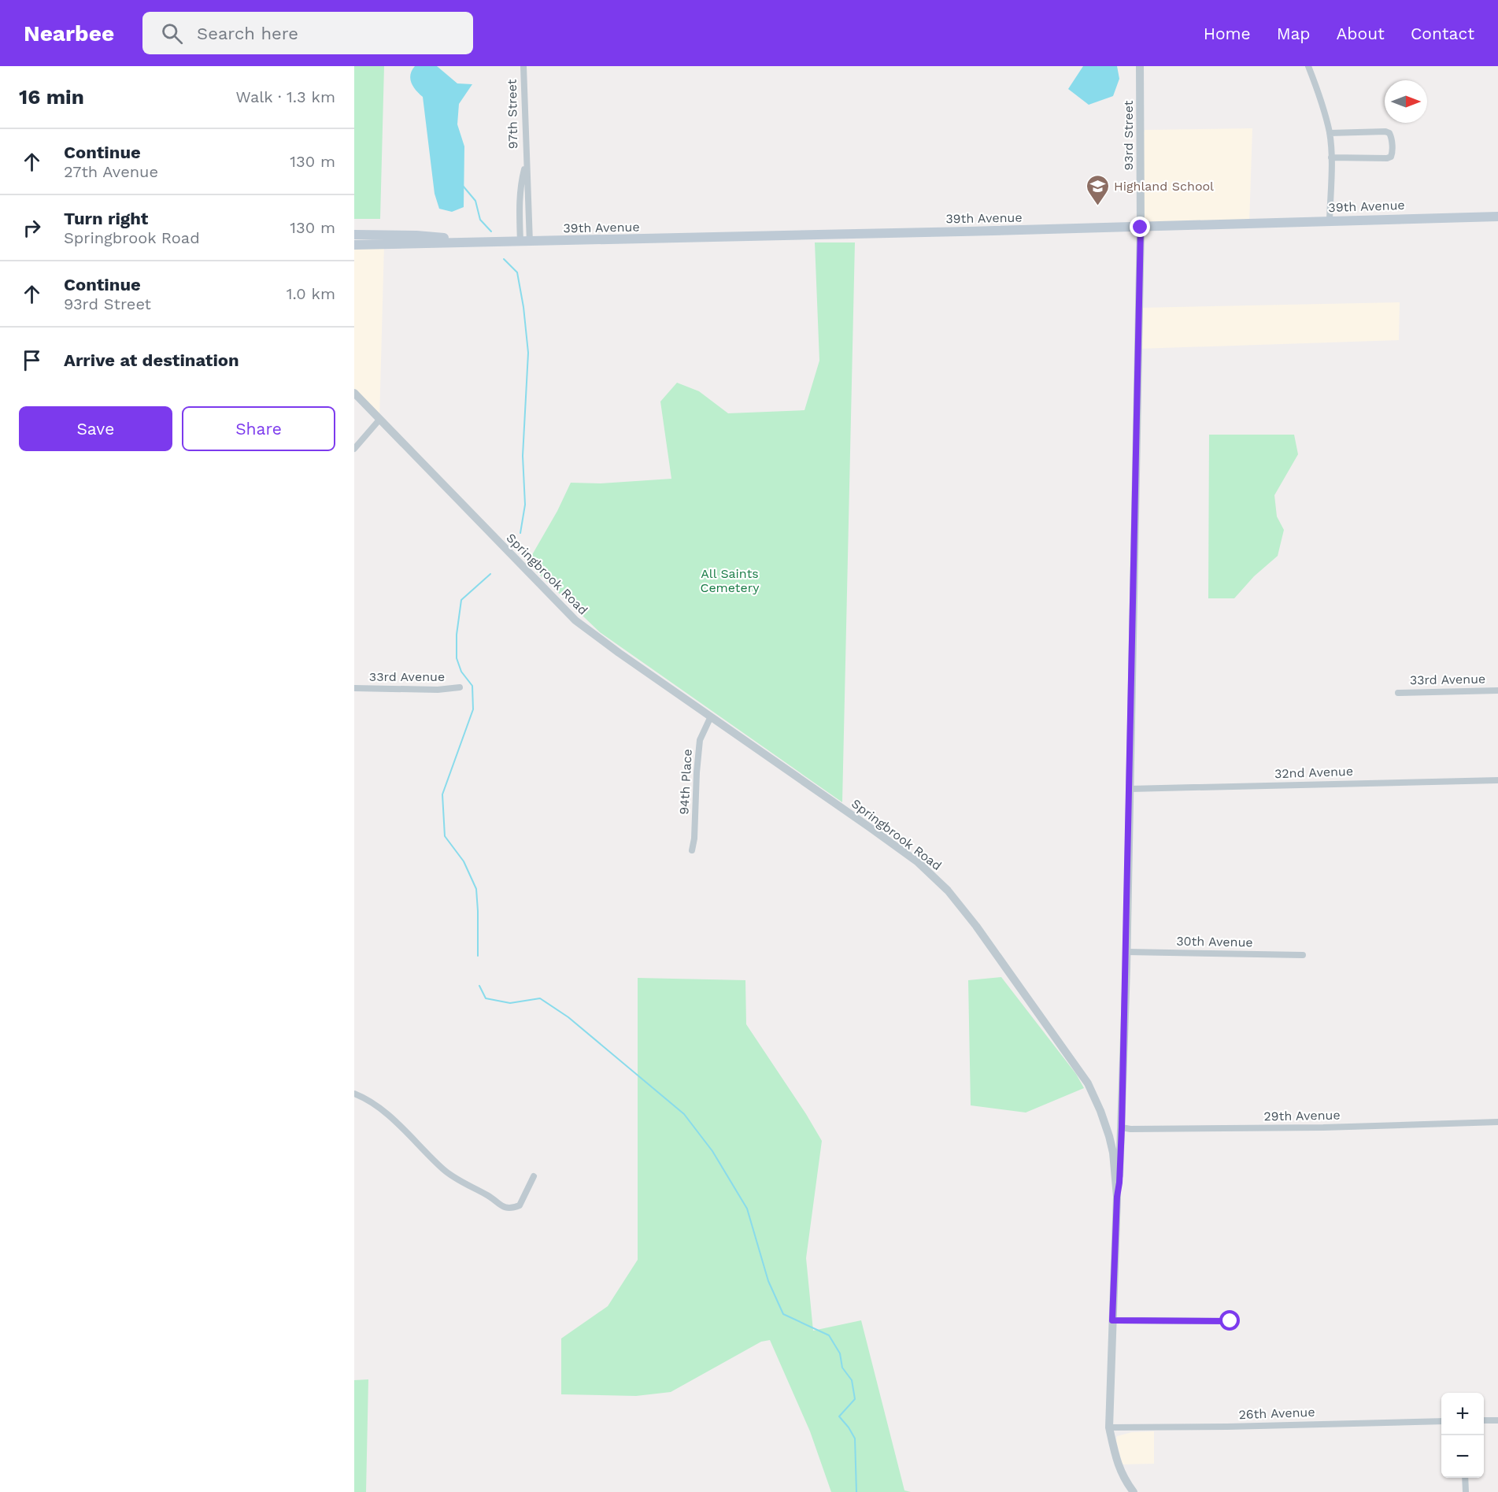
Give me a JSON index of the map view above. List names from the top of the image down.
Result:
{
  "streets": {
    "main road": ["39th Avenue"],
    "street": [
      "97th Street",
      "93rd Street",
      "Springbrook Road",
      "33rd Avenue",
      "32nd Avenue",
      "94th Place",
      "30th Avenue",
      "29th Avenue",
      "26th Avenue"
    ]
  },
  "crossings": [
    ["97th Street", "39th Avenue"],
    ["93rd Street", "39th Avenue"],
    ["93rd Street", "Springbrook Road"],
    ["93rd Street", "32nd Avenue"],
    ["93rd Street", "30th Avenue"],
    ["93rd Street", "29th Avenue"],
    ["Springbrook Road", "94th Place"],
    ["Springbrook Road", "29th Avenue"],
    ["Springbrook Road", "26th Avenue"]
  ],
  "parks": ["All Saints Cemetery"],
  "places": {
    "school or university": ["Highland School"]
  },
  "north": "right",
  "page": {
    "header": "Nearbee",
    "search": "Search here",
    "nav": [
      "Home",
      "Map",
      "About",
      "Contact"
    ],
    "heading": ["16 min", "Walk · 1.3 km"],
    "list": [
      ["Continue", "27th Avenue", "130 m"],
      ["Turn right", "Springbrook Road", "130 m"],
      ["Continue", "93rd Street", "1.0 km"],
      "Arrive at destination"
    ],
    "buttons": ["Save", "Share"],
    "map_buttons": ["+", "−"]
  }
}
